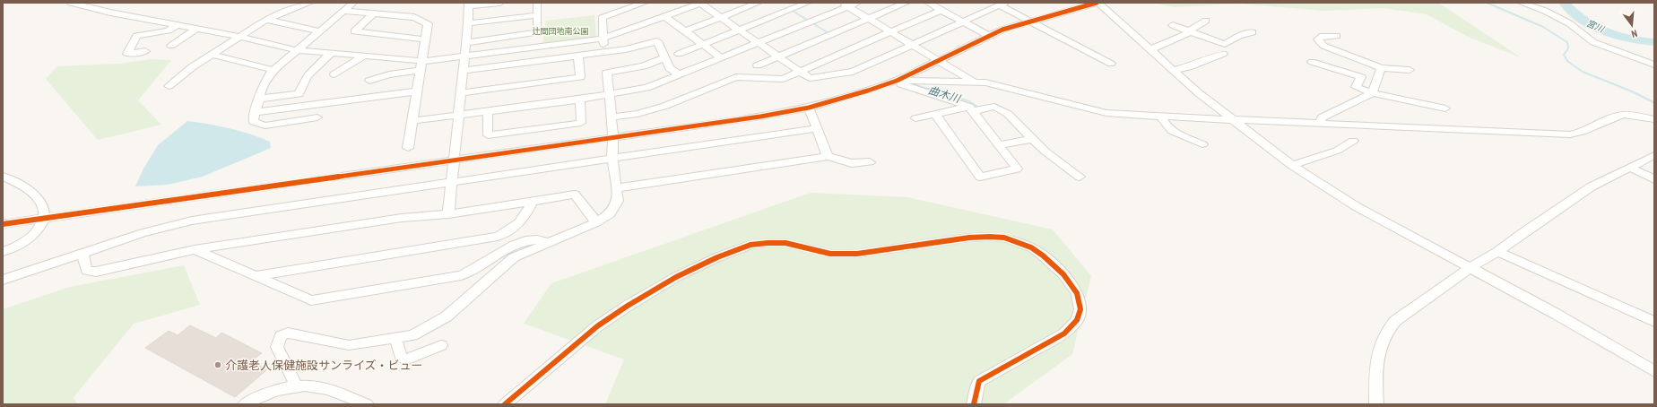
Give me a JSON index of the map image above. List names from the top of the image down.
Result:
{
  "water": ["宮川", "曲木川"],
  "parks": ["辻間団地南公園"],
  "places": ["介護老人保健施設サンライズ・ビュー"],
  "north": "bottom"
}
